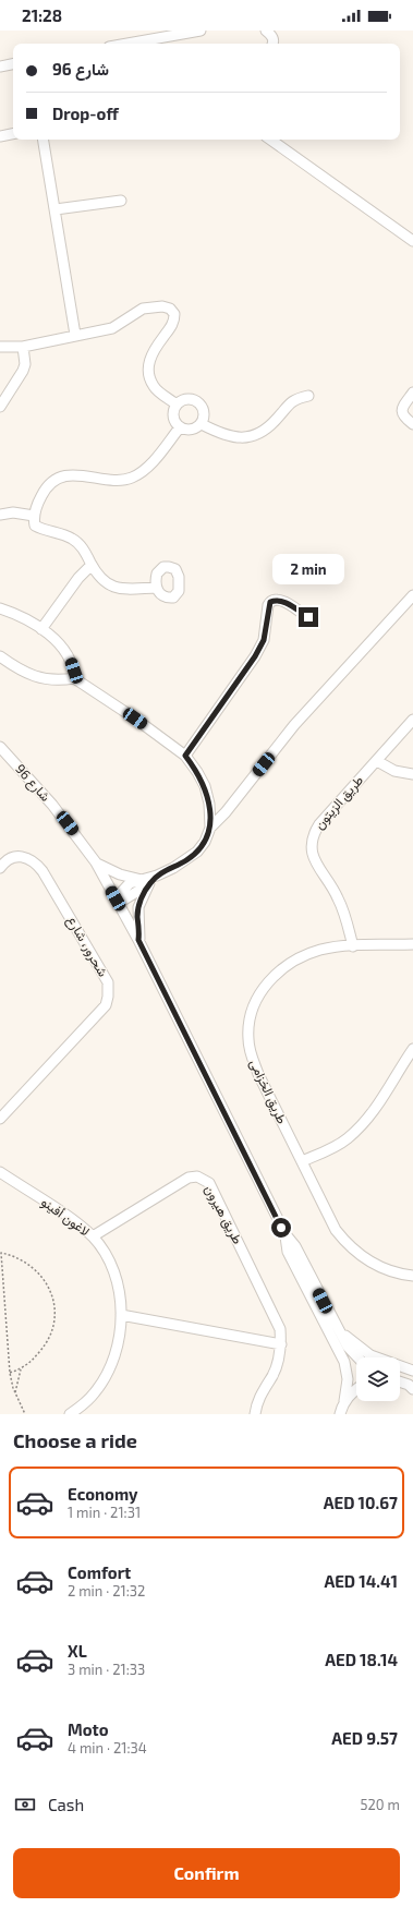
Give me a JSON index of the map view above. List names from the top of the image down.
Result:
{
  "streets": {
    "street": [
      "شارع 96",
      "طريق الزيتون",
      "شحرور، شارع",
      "طريق الخزامى",
      "طريق هيرون",
      "لاغون أفينو"
    ]
  },
  "crossings": [
    ["طريق الزيتون", "طريق الخزامى"],
    ["طريق هيرون", "لاغون أفينو"]
  ],
  "page": {
    "status": "21:28",
    "banner": ["شارع 96", "Drop-off"],
    "bubble": "2 min",
    "heading": "Choose a ride",
    "list": [
      {
        "name": "Economy",
        "note": "1 min · 21:31",
        "value": "AED 10.67"
      },
      {
        "name": "Comfort",
        "note": "2 min · 21:32",
        "value": "AED 14.41"
      },
      {
        "name": "XL",
        "note": "3 min · 21:33",
        "value": "AED 18.14"
      },
      {
        "name": "Moto",
        "note": "4 min · 21:34",
        "value": "AED 9.57"
      }
    ],
    "pay": ["Cash", "520 m"],
    "buttons": "Confirm"
  }
}
